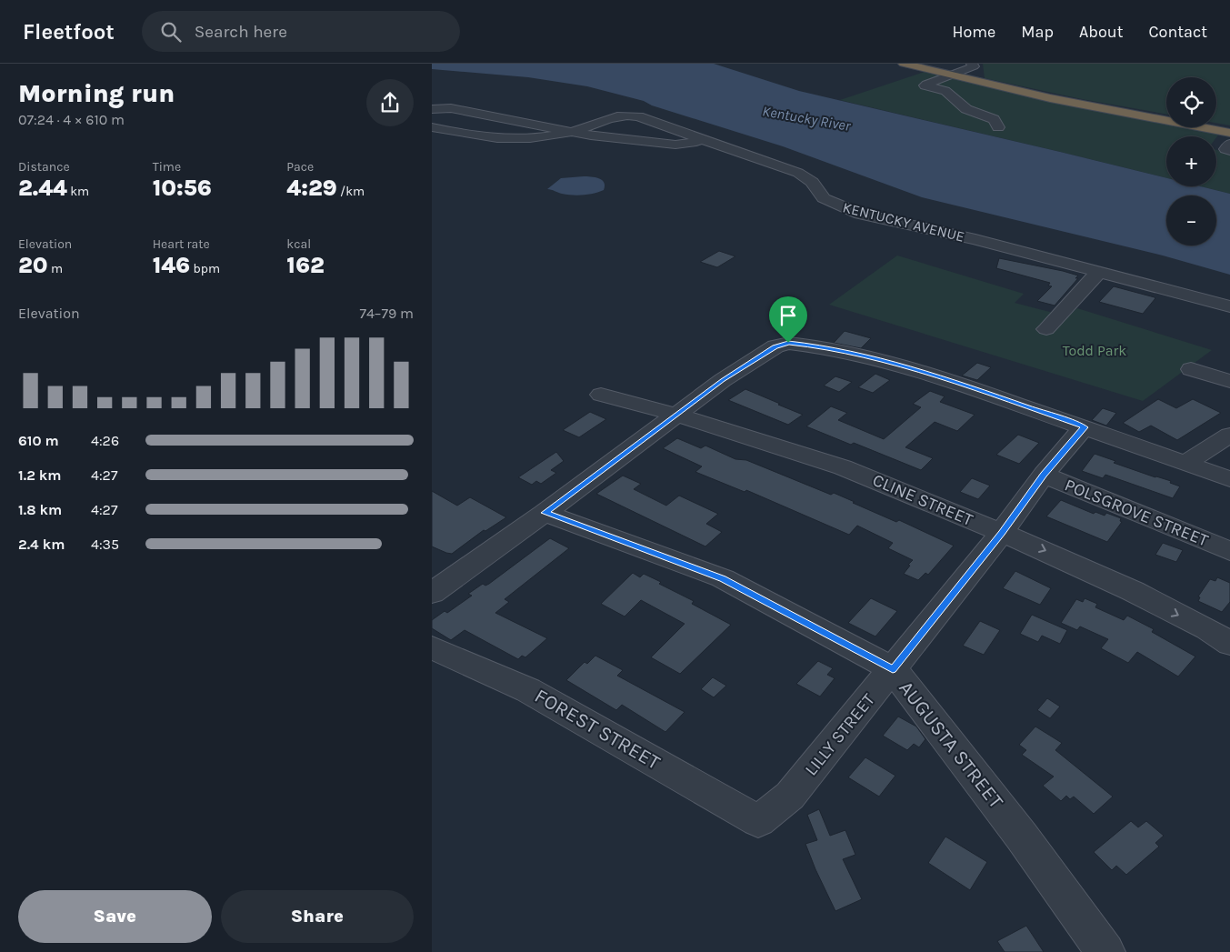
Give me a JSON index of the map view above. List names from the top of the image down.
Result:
{
  "streets": {
    "street": [
      "KENTUCKY AVENUE",
      "CLINE STREET",
      "POLSGROVE STREET",
      "FOREST STREET",
      "LILLY STREET",
      "AUGUSTA STREET"
    ]
  },
  "crossings": [
    ["CLINE STREET", "LILLY STREET"],
    ["POLSGROVE STREET", "LILLY STREET"],
    ["FOREST STREET", "LILLY STREET"],
    ["LILLY STREET", "AUGUSTA STREET"]
  ],
  "water": ["Kentucky River"],
  "parks": ["Todd Park"],
  "page": {
    "header": "Fleetfoot",
    "search": "Search here",
    "nav": [
      "Home",
      "Map",
      "About",
      "Contact"
    ],
    "heading": ["Morning run", "07:24 · 4 × 610 m"],
    "map_buttons": ["+", "−"],
    "stats": [
      ["Distance", "2.44 km"],
      ["Time", "10:56"],
      ["Pace", "4:29 /km"],
      ["Elevation", "20 m"],
      ["Heart rate", "146 bpm"],
      ["kcal", "162"]
    ],
    "chart": ["Elevation", "74–79 m"],
    "list": [
      {
        "name": "610 m",
        "note": "4:26"
      },
      {
        "name": "1.2 km",
        "note": "4:27"
      },
      {
        "name": "1.8 km",
        "note": "4:27"
      },
      {
        "name": "2.4 km",
        "note": "4:35"
      }
    ],
    "buttons": ["Save", "Share"]
  }
}
